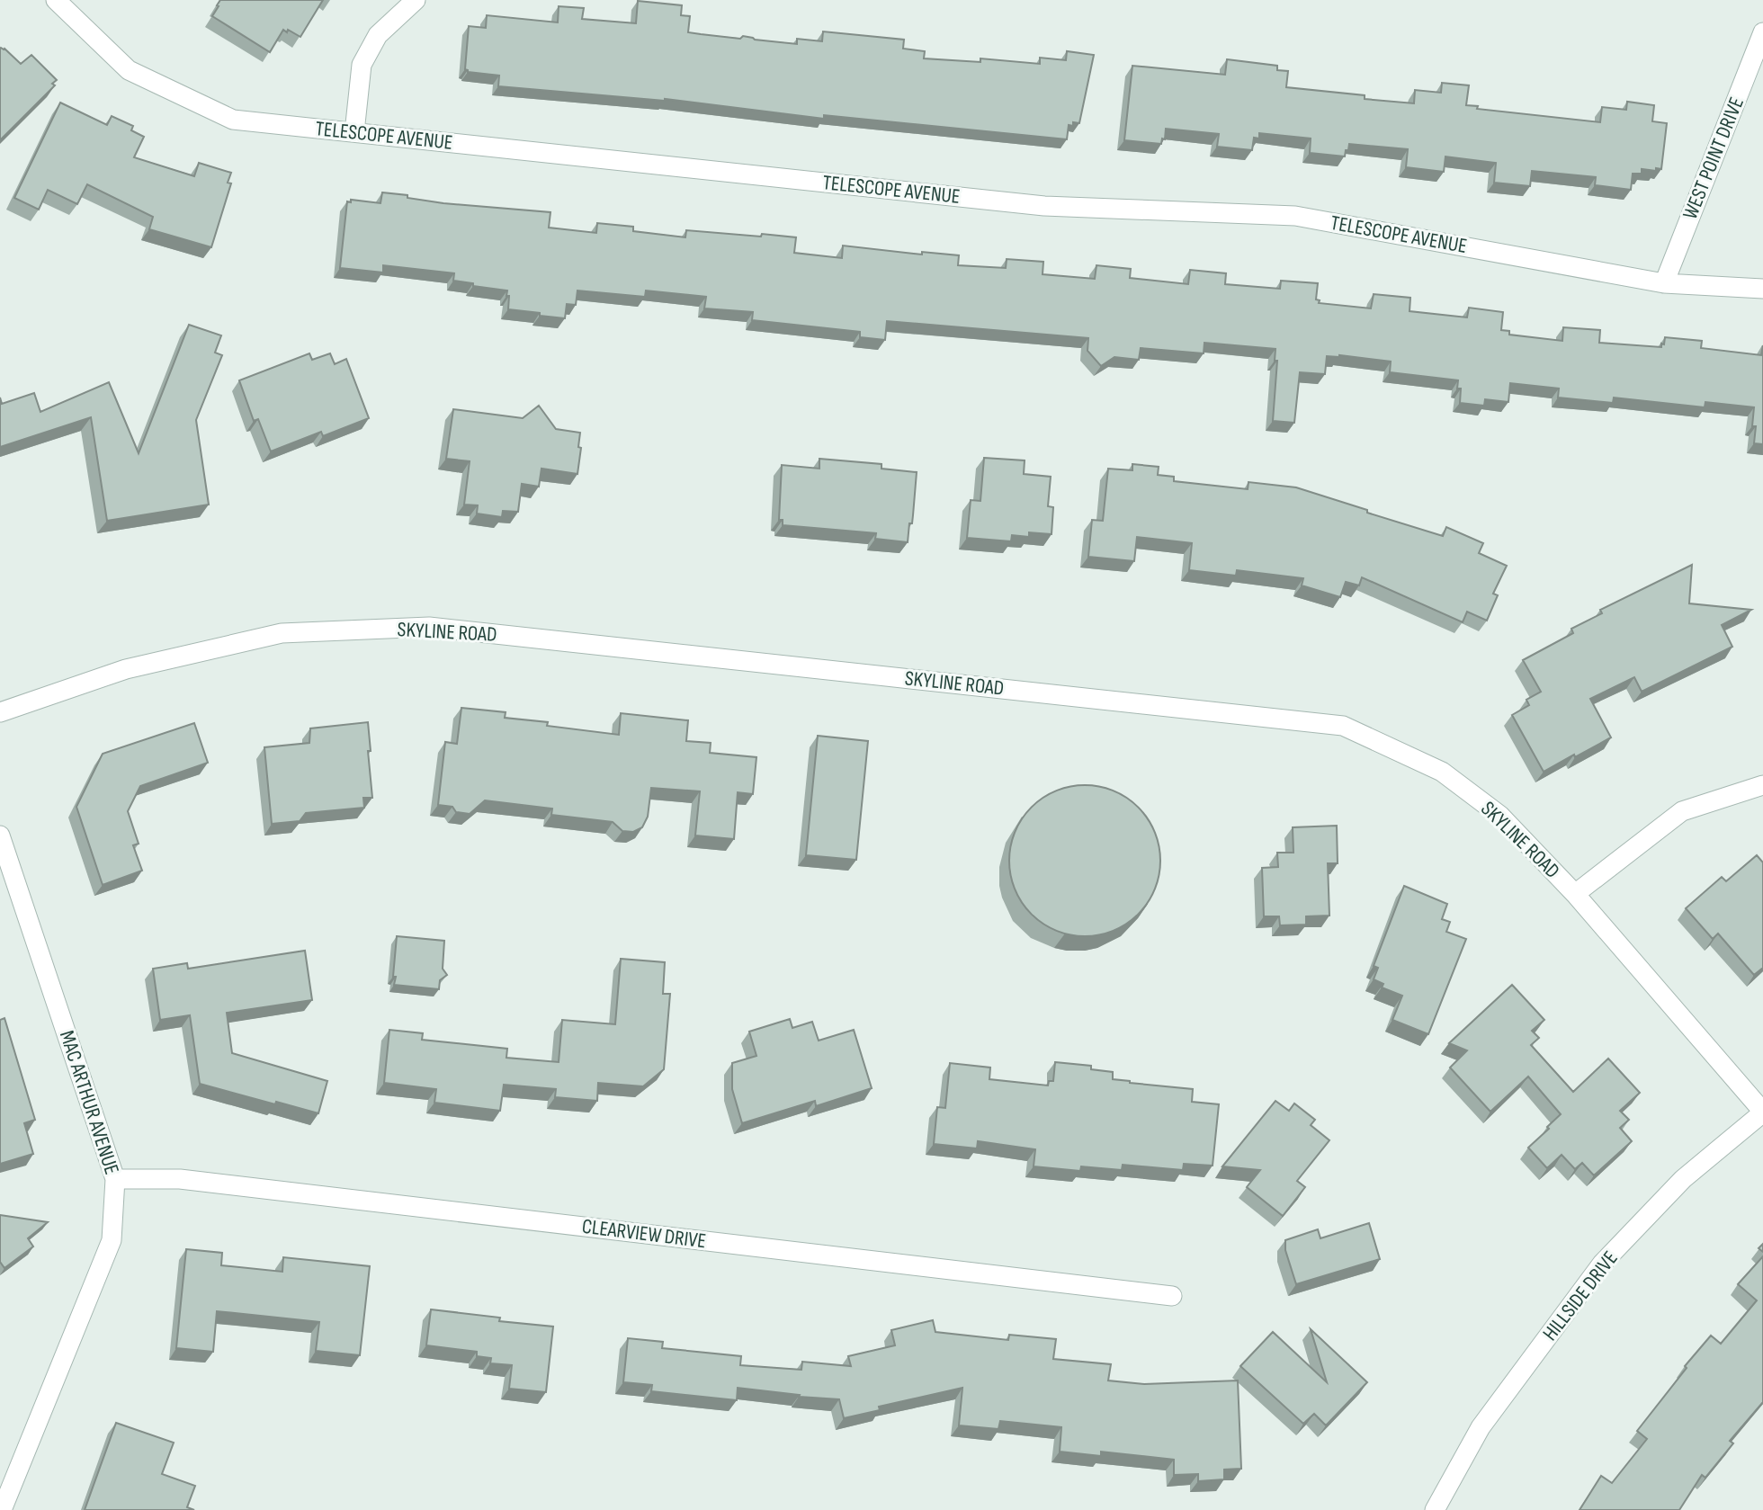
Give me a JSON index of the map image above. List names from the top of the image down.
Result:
{
  "streets": {
    "street": [
      "TELESCOPE AVENUE",
      "WEST POINT DRIVE",
      "SKYLINE ROAD",
      "MAC ARTHUR AVENUE",
      "CLEARVIEW DRIVE",
      "HILLSIDE DRIVE"
    ]
  },
  "crossings": [
    ["TELESCOPE AVENUE", "WEST POINT DRIVE"],
    ["SKYLINE ROAD", "HILLSIDE DRIVE"],
    ["MAC ARTHUR AVENUE", "CLEARVIEW DRIVE"]
  ]
}
